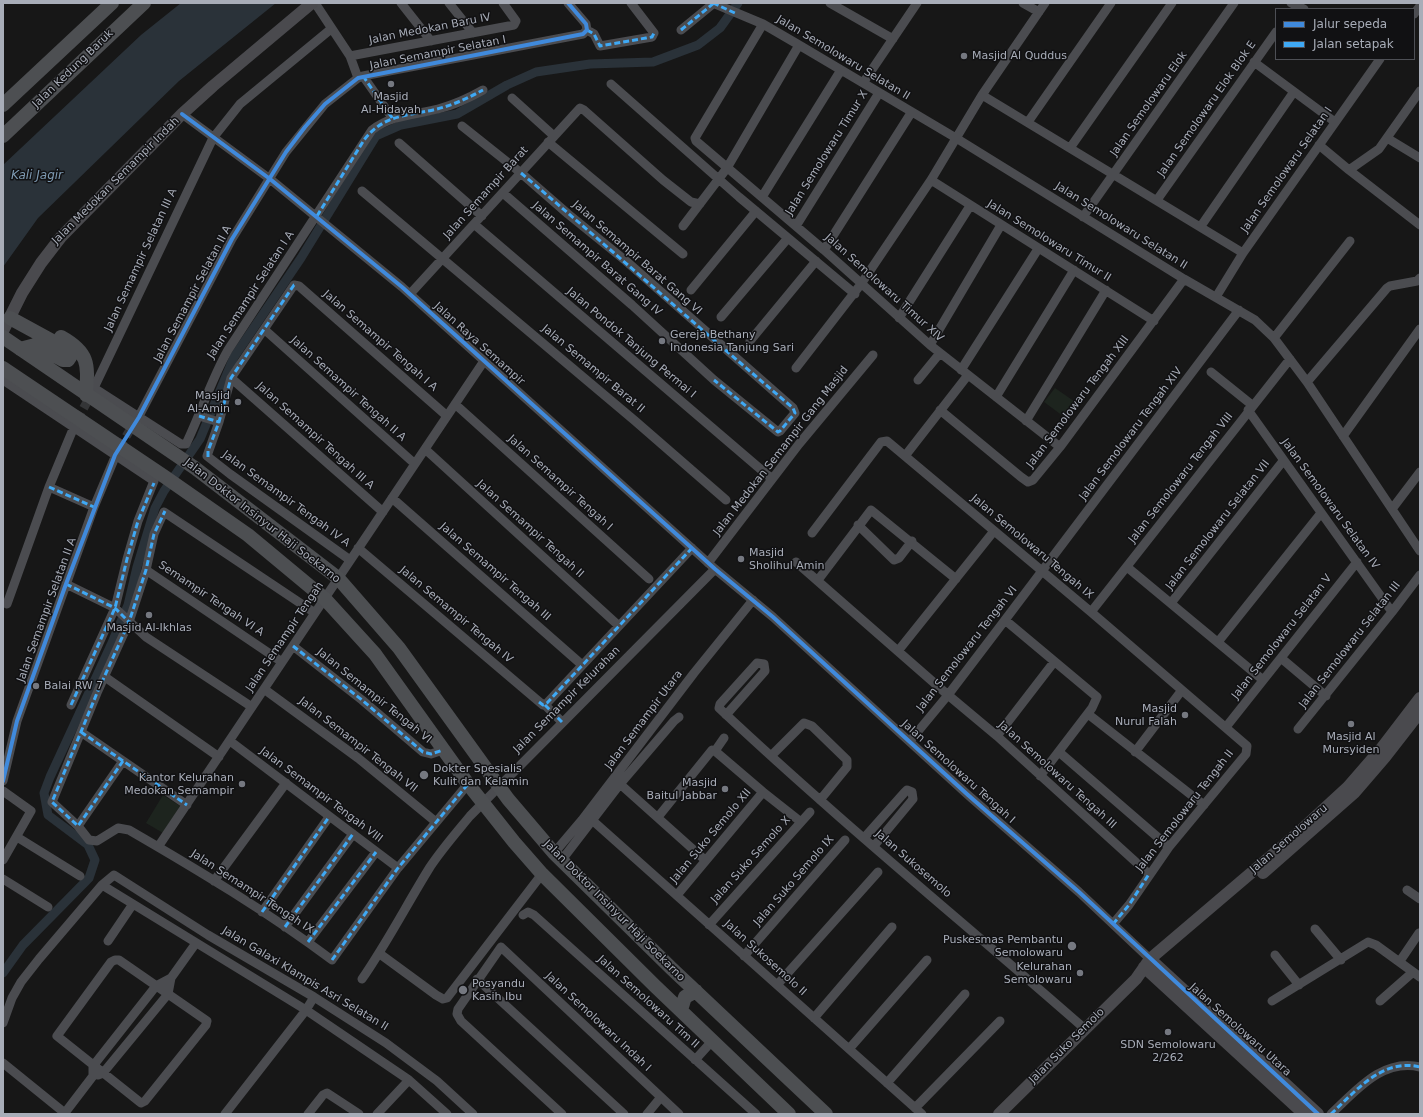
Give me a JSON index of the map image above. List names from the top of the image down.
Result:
{
  "streets": {
    "main road": ["Jalan Kedung Baruk", "Jalan Doktor Insinyur Haji Soekarno"],
    "street": [
      "Jalan Medokan Baru IV",
      "Jalan Semampir Selatan I",
      "Jalan Semolowaru Selatan II",
      "Jalan Semolowaru Elok",
      "Jalan Semolowaru Elok Blok E",
      "Jalan Semolowaru Timur X",
      "Jalan Semolowaru Selatan I",
      "Jalan Medokan Semampir Indah",
      "Jalan Semampir Barat",
      "Jalan Semolowaru Timur II",
      "Jalan Semampir Barat Gang VI",
      "Jalan Semampir Barat Gang IV",
      "Jalan Semampir Selatan III A",
      "Jalan Semolowaru Timur XIV",
      "Jalan Semampir Selatan II A",
      "Jalan Semampir Selatan I A",
      "Jalan Semampir Tengah I A",
      "Jalan Pondok Tanjung Permai I",
      "Jalan Raya Semampir",
      "Jalan Semampir Barat II",
      "Jalan Semampir Tengah II A",
      "Jalan Semolowaru Tengah XIII",
      "Jalan Semolowaru Tengah XIV",
      "Jalan Semampir Tengah III A",
      "Jalan Medokan Semampir Gang Masjid",
      "Jalan Semolowaru Tengah VIII",
      "Jalan Semampir Tengah I",
      "Jalan Semampir Tengah IV A",
      "Jalan Semolowaru Selatan IV",
      "Jalan Semolowaru Selatan VII",
      "Jalan Semampir Tengah II",
      "Jalan Semolowaru Tengah IX",
      "Jalan Semampir Tengah III",
      "Semampir Tengah VI A",
      "Jalan Semampir Tengah IV",
      "Jalan Semampir Tengah",
      "Jalan Semolowaru Selatan V",
      "Jalan Semolowaru Selatan III",
      "Jalan Semolowaru Tengah VI",
      "Jalan Semampir Tengah VI",
      "Jalan Semampir Kelurahan",
      "Jalan Semampir Utara",
      "Jalan Semampir Tengah VII",
      "Jalan Semolowaru Tengah I",
      "Jalan Semolowaru Tengah III",
      "Jalan Semampir Tengah VIII",
      "Jalan Semolowaru Tengah II",
      "Jalan Suko Semolo XII",
      "Jalan Semolowaru",
      "Jalan Suko Semolo X",
      "Jalan Sukosemolo",
      "Jalan Suko Semolo IX",
      "Jalan Semampir Tengah IX",
      "Jalan Sukosemolo II",
      "Jalan Galaxi Klampis Asri Selatan II",
      "Jalan Semolowaru Tim II",
      "Jalan Semolowaru Indah I",
      "Jalan Semolowaru Utara",
      "Jalan Suko Semolo"
    ]
  },
  "crossings": [
    ["Jalan Semampir Selatan I", "Jalan Semampir Selatan II A"],
    ["Jalan Semampir Selatan I", "Jalan Raya Semampir"],
    ["Jalan Semolowaru Selatan II", "Jalan Semolowaru Elok"],
    ["Jalan Semolowaru Selatan II", "Jalan Semolowaru Timur X"],
    ["Jalan Semolowaru Selatan II", "Jalan Semolowaru Selatan I"],
    ["Jalan Semolowaru Selatan II", "Jalan Semolowaru Timur XIV"],
    ["Jalan Semolowaru Selatan II", "Jalan Semolowaru Tengah XIII"],
    ["Jalan Semolowaru Selatan II", "Jalan Semolowaru Tengah XIV"],
    ["Jalan Semolowaru Selatan II", "Jalan Semolowaru Tengah VIII"],
    ["Jalan Semolowaru Timur X", "Jalan Semolowaru Timur XIV"],
    ["Jalan Medokan Semampir Indah", "Jalan Raya Semampir"],
    ["Jalan Semampir Barat", "Jalan Semampir Barat Gang VI"],
    ["Jalan Semampir Barat", "Jalan Semampir Barat Gang IV"],
    ["Jalan Semampir Barat", "Jalan Pondok Tanjung Permai I"],
    ["Jalan Semampir Barat", "Jalan Raya Semampir"],
    ["Jalan Semampir Barat", "Jalan Semampir Barat II"],
    ["Jalan Semolowaru Timur II", "Jalan Semolowaru Tengah XIII"],
    ["Jalan Semampir Barat Gang VI", "Jalan Semampir Barat Gang IV"],
    ["Jalan Semampir Selatan III A", "Jalan Semampir Selatan I A"],
    ["Jalan Semampir Selatan III A", "Jalan Raya Semampir"],
    ["Jalan Semampir Selatan III A", "Jalan Doktor Insinyur Haji Soekarno"],
    ["Jalan Semolowaru Timur XIV", "Jalan Semolowaru Tengah XIII"],
    ["Jalan Semampir Selatan II A", "Jalan Semampir Selatan I A"],
    ["Jalan Semampir Selatan II A", "Jalan Raya Semampir"],
    ["Jalan Semampir Selatan I A", "Jalan Raya Semampir"],
    ["Jalan Semampir Selatan I A", "Jalan Doktor Insinyur Haji Soekarno"],
    ["Jalan Semampir Tengah I A", "Jalan Semampir Tengah II A"],
    ["Jalan Semampir Tengah I A", "Jalan Semampir Tengah"],
    ["Jalan Pondok Tanjung Permai I", "Jalan Medokan Semampir Gang Masjid"],
    ["Jalan Raya Semampir", "Jalan Medokan Semampir Gang Masjid"],
    ["Jalan Raya Semampir", "Jalan Semampir Tengah"],
    ["Jalan Raya Semampir", "Jalan Semampir Kelurahan"],
    ["Jalan Raya Semampir", "Jalan Semampir Utara"],
    ["Jalan Raya Semampir", "Jalan Semolowaru Tengah I"],
    ["Jalan Semampir Tengah II A", "Jalan Semampir Tengah"],
    ["Jalan Semolowaru Tengah XIV", "Jalan Semolowaru Tengah IX"],
    ["Jalan Semolowaru Tengah XIV", "Jalan Semolowaru Tengah VI"],
    ["Jalan Semampir Tengah III A", "Jalan Semampir Tengah"],
    ["Jalan Medokan Semampir Gang Masjid", "Jalan Semampir Kelurahan"],
    ["Jalan Semolowaru Tengah VIII", "Jalan Semolowaru Selatan IV"],
    ["Jalan Semolowaru Tengah VIII", "Jalan Semolowaru Tengah IX"],
    ["Jalan Semampir Tengah I", "Jalan Semampir Tengah"],
    ["Jalan Semampir Tengah IV A", "Jalan Semampir Tengah"],
    ["Jalan Semolowaru Selatan IV", "Jalan Semolowaru Selatan VII"],
    ["Jalan Semolowaru Selatan IV", "Jalan Semolowaru Selatan V"],
    ["Jalan Semolowaru Selatan IV", "Jalan Semolowaru Selatan III"],
    ["Jalan Doktor Insinyur Haji Soekarno", "Jalan Semampir Tengah"],
    ["Jalan Doktor Insinyur Haji Soekarno", "Jalan Semampir Tengah VI"],
    ["Jalan Doktor Insinyur Haji Soekarno", "Jalan Semampir Kelurahan"],
    ["Jalan Doktor Insinyur Haji Soekarno", "Jalan Semampir Utara"],
    ["Jalan Semampir Tengah II", "Jalan Semampir Tengah"],
    ["Jalan Semolowaru Tengah IX", "Jalan Semolowaru Selatan V"],
    ["Jalan Semolowaru Tengah IX", "Jalan Semolowaru Tengah VI"],
    ["Jalan Semolowaru Tengah IX", "Jalan Semolowaru Tengah II"],
    ["Jalan Semampir Tengah III", "Jalan Semampir Tengah"],
    ["Semampir Tengah VI A", "Jalan Semampir Tengah"],
    ["Jalan Semampir Tengah IV", "Jalan Semampir Tengah"],
    ["Jalan Semampir Tengah IV", "Jalan Semampir Kelurahan"],
    ["Jalan Semampir Tengah", "Jalan Semampir Tengah VI"],
    ["Jalan Semampir Tengah", "Jalan Semampir Tengah VII"],
    ["Jalan Semampir Tengah", "Jalan Semampir Tengah VIII"],
    ["Jalan Semampir Tengah", "Jalan Semampir Tengah IX"],
    ["Jalan Semolowaru Tengah VI", "Jalan Semolowaru Tengah I"],
    ["Jalan Semolowaru Tengah VI", "Jalan Semolowaru Tengah III"],
    ["Jalan Semampir Utara", "Jalan Semolowaru Tengah I"],
    ["Jalan Semolowaru Tengah I", "Jalan Semolowaru Tengah II"],
    ["Jalan Semolowaru Tengah I", "Jalan Semolowaru"],
    ["Jalan Semolowaru Tengah I", "Jalan Semolowaru Utara"],
    ["Jalan Semolowaru Tengah I", "Jalan Suko Semolo"],
    ["Jalan Semolowaru Tengah III", "Jalan Semolowaru Tengah II"],
    ["Jalan Semampir Tengah VIII", "Jalan Semampir Tengah IX"],
    ["Jalan Suko Semolo XII", "Jalan Sukosemolo II"],
    ["Jalan Semolowaru", "Jalan Semolowaru Utara"],
    ["Jalan Semolowaru", "Jalan Suko Semolo"],
    ["Jalan Suko Semolo X", "Jalan Sukosemolo II"],
    ["Jalan Sukosemolo", "Jalan Suko Semolo"],
    ["Jalan Suko Semolo IX", "Jalan Sukosemolo II"],
    ["Jalan Semolowaru Utara", "Jalan Suko Semolo"]
  ],
  "water": ["Kali Jagir"],
  "places": [
    "Masjid Al Quddus",
    "Masjid Al-Hidayah",
    "Gereja Bethany Indonesia Tanjung Sari",
    "Masjid Al-Amin",
    "Masjid Sholihul Amin",
    "Masjid Al-Ikhlas",
    "Balai RW 7",
    "Masjid Nurul Falah",
    "Masjid Al Mursyiden",
    "Dokter Spesialis Kulit dan Kelamin",
    "Kantor Kelurahan Medokan Semampir",
    "Masjid Baitul Jabbar",
    "Puskesmas Pembantu Semolowaru",
    "Kelurahan Semolowaru",
    "Posyandu Kasih Ibu",
    "SDN Semolowaru 2/262"
  ],
  "legend": ["Jalur sepeda", "Jalan setapak"]
}
